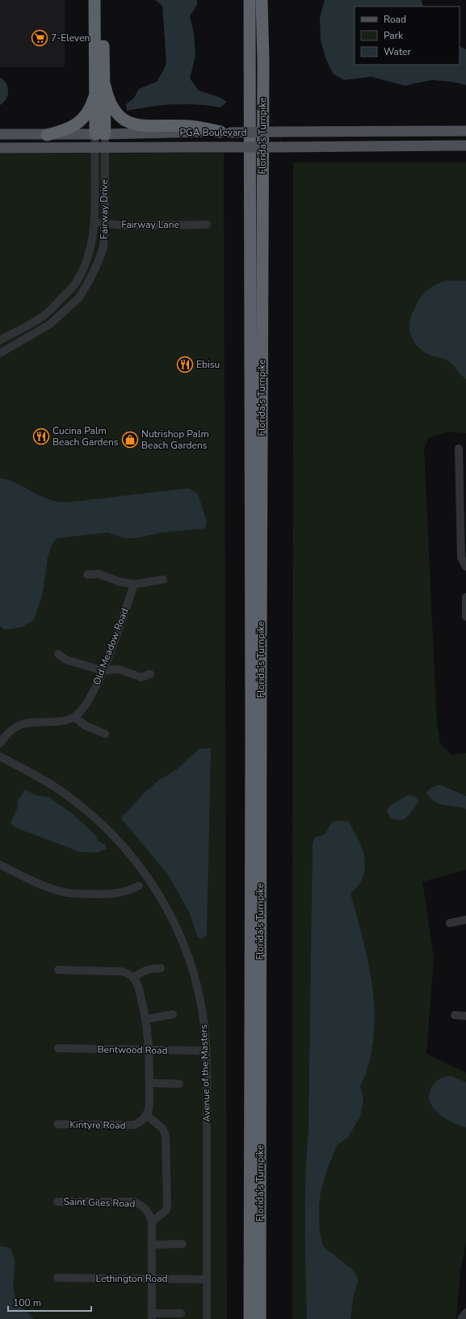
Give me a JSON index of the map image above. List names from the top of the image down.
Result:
{
  "streets": {
    "highway": ["Florida's Turnpike"],
    "main road": ["PGA Boulevard"],
    "street": [
      "Fairway Drive",
      "Fairway Lane",
      "Old Meadow Road",
      "Bentwood Road",
      "Avenue of the Masters",
      "Kintyre Road",
      "Saint Giles Road",
      "Lethington Road"
    ]
  },
  "crossings": [
    ["PGA Boulevard", "Fairway Drive"],
    ["Fairway Drive", "Fairway Lane"],
    ["Bentwood Road", "Avenue of the Masters"],
    ["Avenue of the Masters", "Lethington Road"],
    ["Saint Giles Road", "Lethington Road"]
  ],
  "places": {
    "supermarket": ["7-Eleven"],
    "restaurant": ["Ebisu", "Cucina Palm Beach Gardens"],
    "shop": ["Nutrishop Palm Beach Gardens"]
  },
  "legend": ["Road", "Park", "Water"],
  "scale_bar": "100 m"
}
